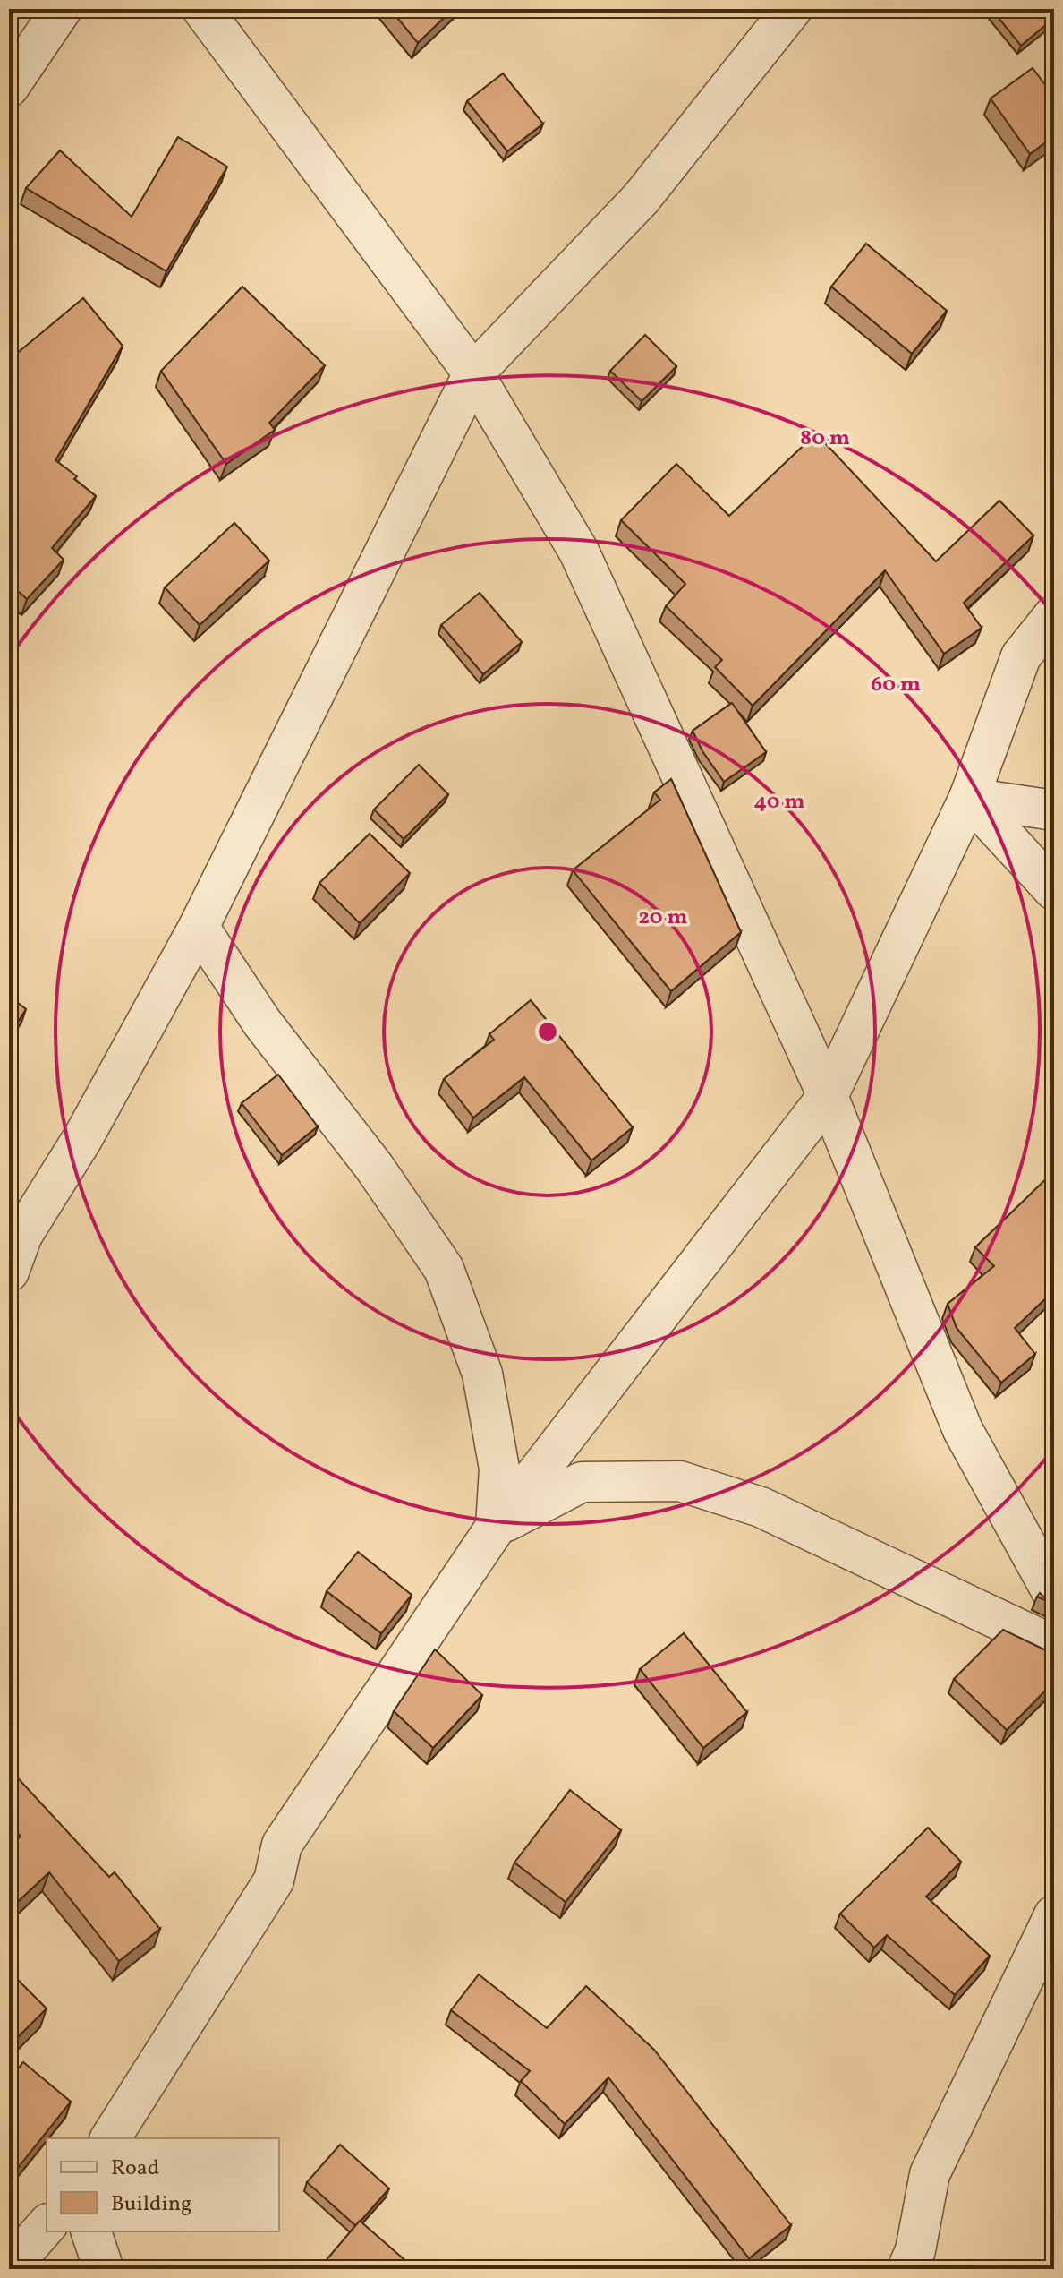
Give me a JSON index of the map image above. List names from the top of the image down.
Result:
{
  "legend": ["Road", "Building"],
  "rings": [
    "80 m",
    "60 m",
    "40 m",
    "20 m"
  ]
}
